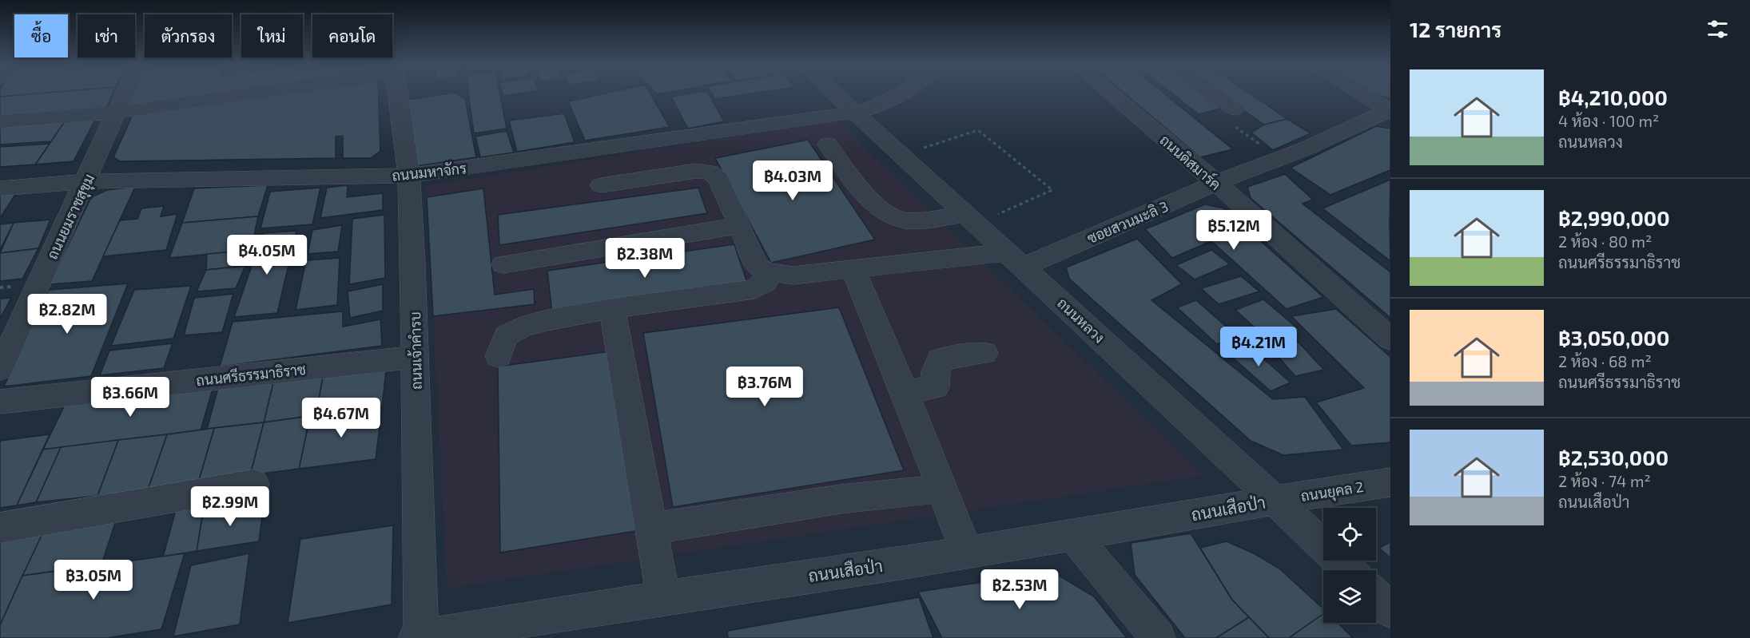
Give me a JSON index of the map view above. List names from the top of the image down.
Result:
{
  "streets": {
    "street": [
      "ถนนดิสมาร์ค",
      "ถนนมหาจักร",
      "ถนนยมราชสุขุม",
      "ซอยสวนมะลิ 3",
      "ถนนหลวง",
      "ถนนเจ้าคำรบ",
      "ถนนศรีธรรมาธิราช",
      "ถนนยุคล 2",
      "ถนนเสือป่า"
    ]
  },
  "crossings": [
    ["ถนนดิสมาร์ค", "ซอยสวนมะลิ 3"],
    ["ถนนมหาจักร", "ถนนยมราชสุขุม"],
    ["ถนนมหาจักร", "ถนนหลวง"],
    ["ถนนมหาจักร", "ถนนเจ้าคำรบ"],
    ["ซอยสวนมะลิ 3", "ถนนหลวง"],
    ["ถนนหลวง", "ถนนยุคล 2"],
    ["ถนนหลวง", "ถนนเสือป่า"],
    ["ถนนเจ้าคำรบ", "ถนนศรีธรรมาธิราช"],
    ["ถนนเจ้าคำรบ", "ถนนเสือป่า"],
    ["ถนนยุคล 2", "ถนนเสือป่า"]
  ],
  "page": {
    "heading": "12 รายการ",
    "chip": [
      "ซื้อ",
      "เช่า",
      "ตัวกรอง",
      "ใหม่",
      "คอนโด"
    ],
    "list": [
      {
        "name": "฿4,210,000",
        "note": "4 ห้อง · 100 m² · ถนนหลวง"
      },
      {
        "name": "฿2,990,000",
        "note": "2 ห้อง · 80 m² · ถนนศรีธรรมาธิราช"
      },
      {
        "name": "฿3,050,000",
        "note": "2 ห้อง · 68 m² · ถนนศรีธรรมาธิราช"
      },
      {
        "name": "฿2,530,000",
        "note": "2 ห้อง · 74 m² · ถนนเสือป่า"
      }
    ],
    "price": [
      "฿4.03M",
      "฿5.12M",
      "฿4.05M",
      "฿2.38M",
      "฿2.82M",
      "฿4.21M",
      "฿3.76M",
      "฿3.66M",
      "฿4.67M",
      "฿2.99M",
      "฿3.05M",
      "฿2.53M"
    ]
  }
}
